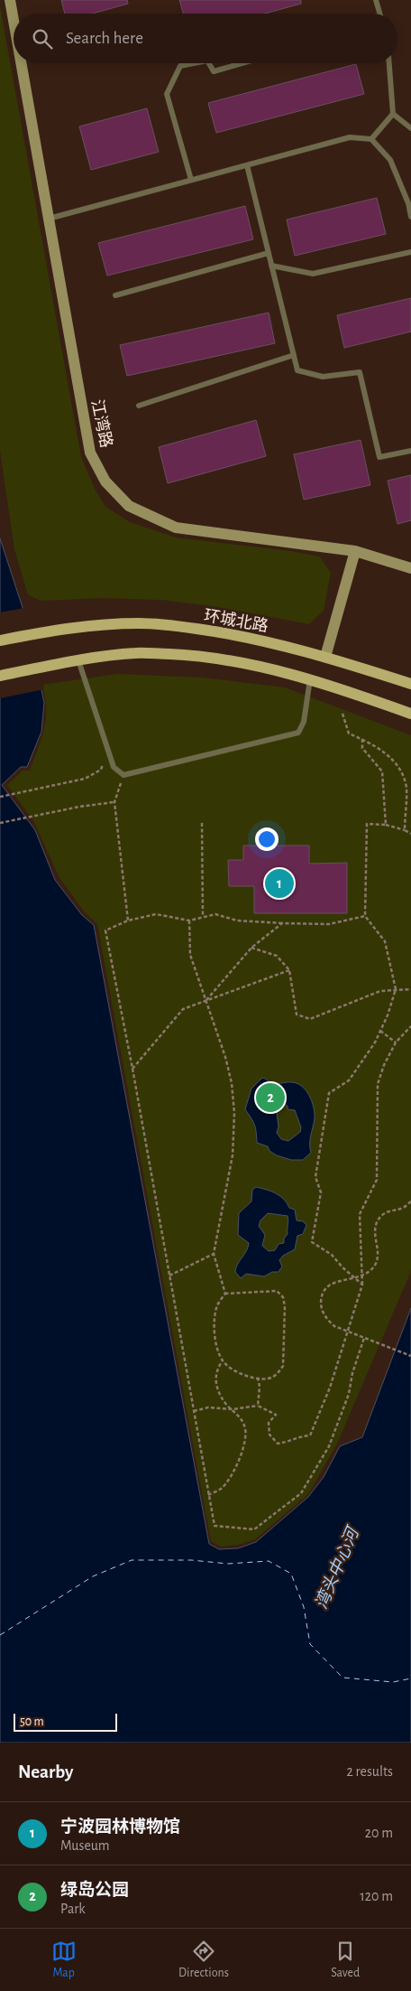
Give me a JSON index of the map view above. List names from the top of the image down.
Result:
{
  "streets": {
    "main road": ["环城北路"],
    "street": ["江湾路"]
  },
  "water": ["湾头中心河"],
  "scale_bar": "50 m",
  "page": {
    "search": "Search here",
    "pins": ["1", "2"],
    "scale": "50 m",
    "heading": ["Nearby", "2 results"],
    "list": [
      {
        "mark": "1",
        "name": "宁波园林博物馆",
        "note": "Museum",
        "value": "20 m"
      },
      {
        "mark": "2",
        "name": "绿岛公园",
        "note": "Park",
        "value": "120 m"
      }
    ],
    "nav": ["Map", "Directions", "Saved"]
  }
}
